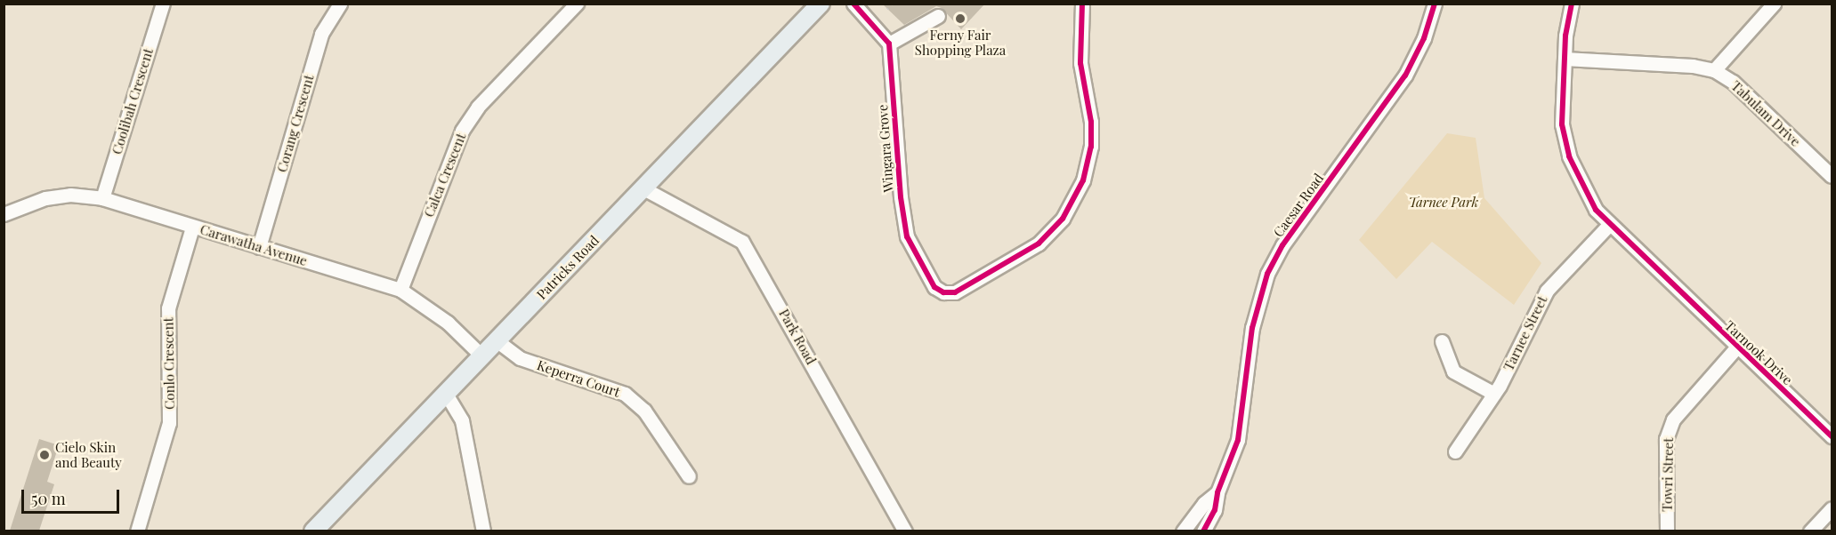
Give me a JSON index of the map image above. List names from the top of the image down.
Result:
{
  "streets": {
    "main road": ["Patricks Road"],
    "street": [
      "Coolibah Crescent",
      "Tabulam Drive",
      "Corang Crescent",
      "Wingara Grove",
      "Calca Crescent",
      "Caesar Road",
      "Carawatha Avenue",
      "Tarnee Street",
      "Park Road",
      "Tarnook Drive",
      "Conlo Crescent",
      "Keperra Court",
      "Towri Street"
    ]
  },
  "crossings": [
    ["Coolibah Crescent", "Carawatha Avenue"],
    ["Tabulam Drive", "Tarnook Drive"],
    ["Corang Crescent", "Carawatha Avenue"],
    ["Calca Crescent", "Carawatha Avenue"],
    ["Carawatha Avenue", "Patricks Road"],
    ["Carawatha Avenue", "Conlo Crescent"],
    ["Patricks Road", "Park Road"],
    ["Patricks Road", "Keperra Court"],
    ["Tarnee Street", "Tarnook Drive"],
    ["Tarnook Drive", "Towri Street"]
  ],
  "parks": ["Tarnee Park"],
  "places": ["Ferny Fair Shopping Plaza", "Cielo Skin and Beauty"],
  "scale_bar": "50 m"
}
